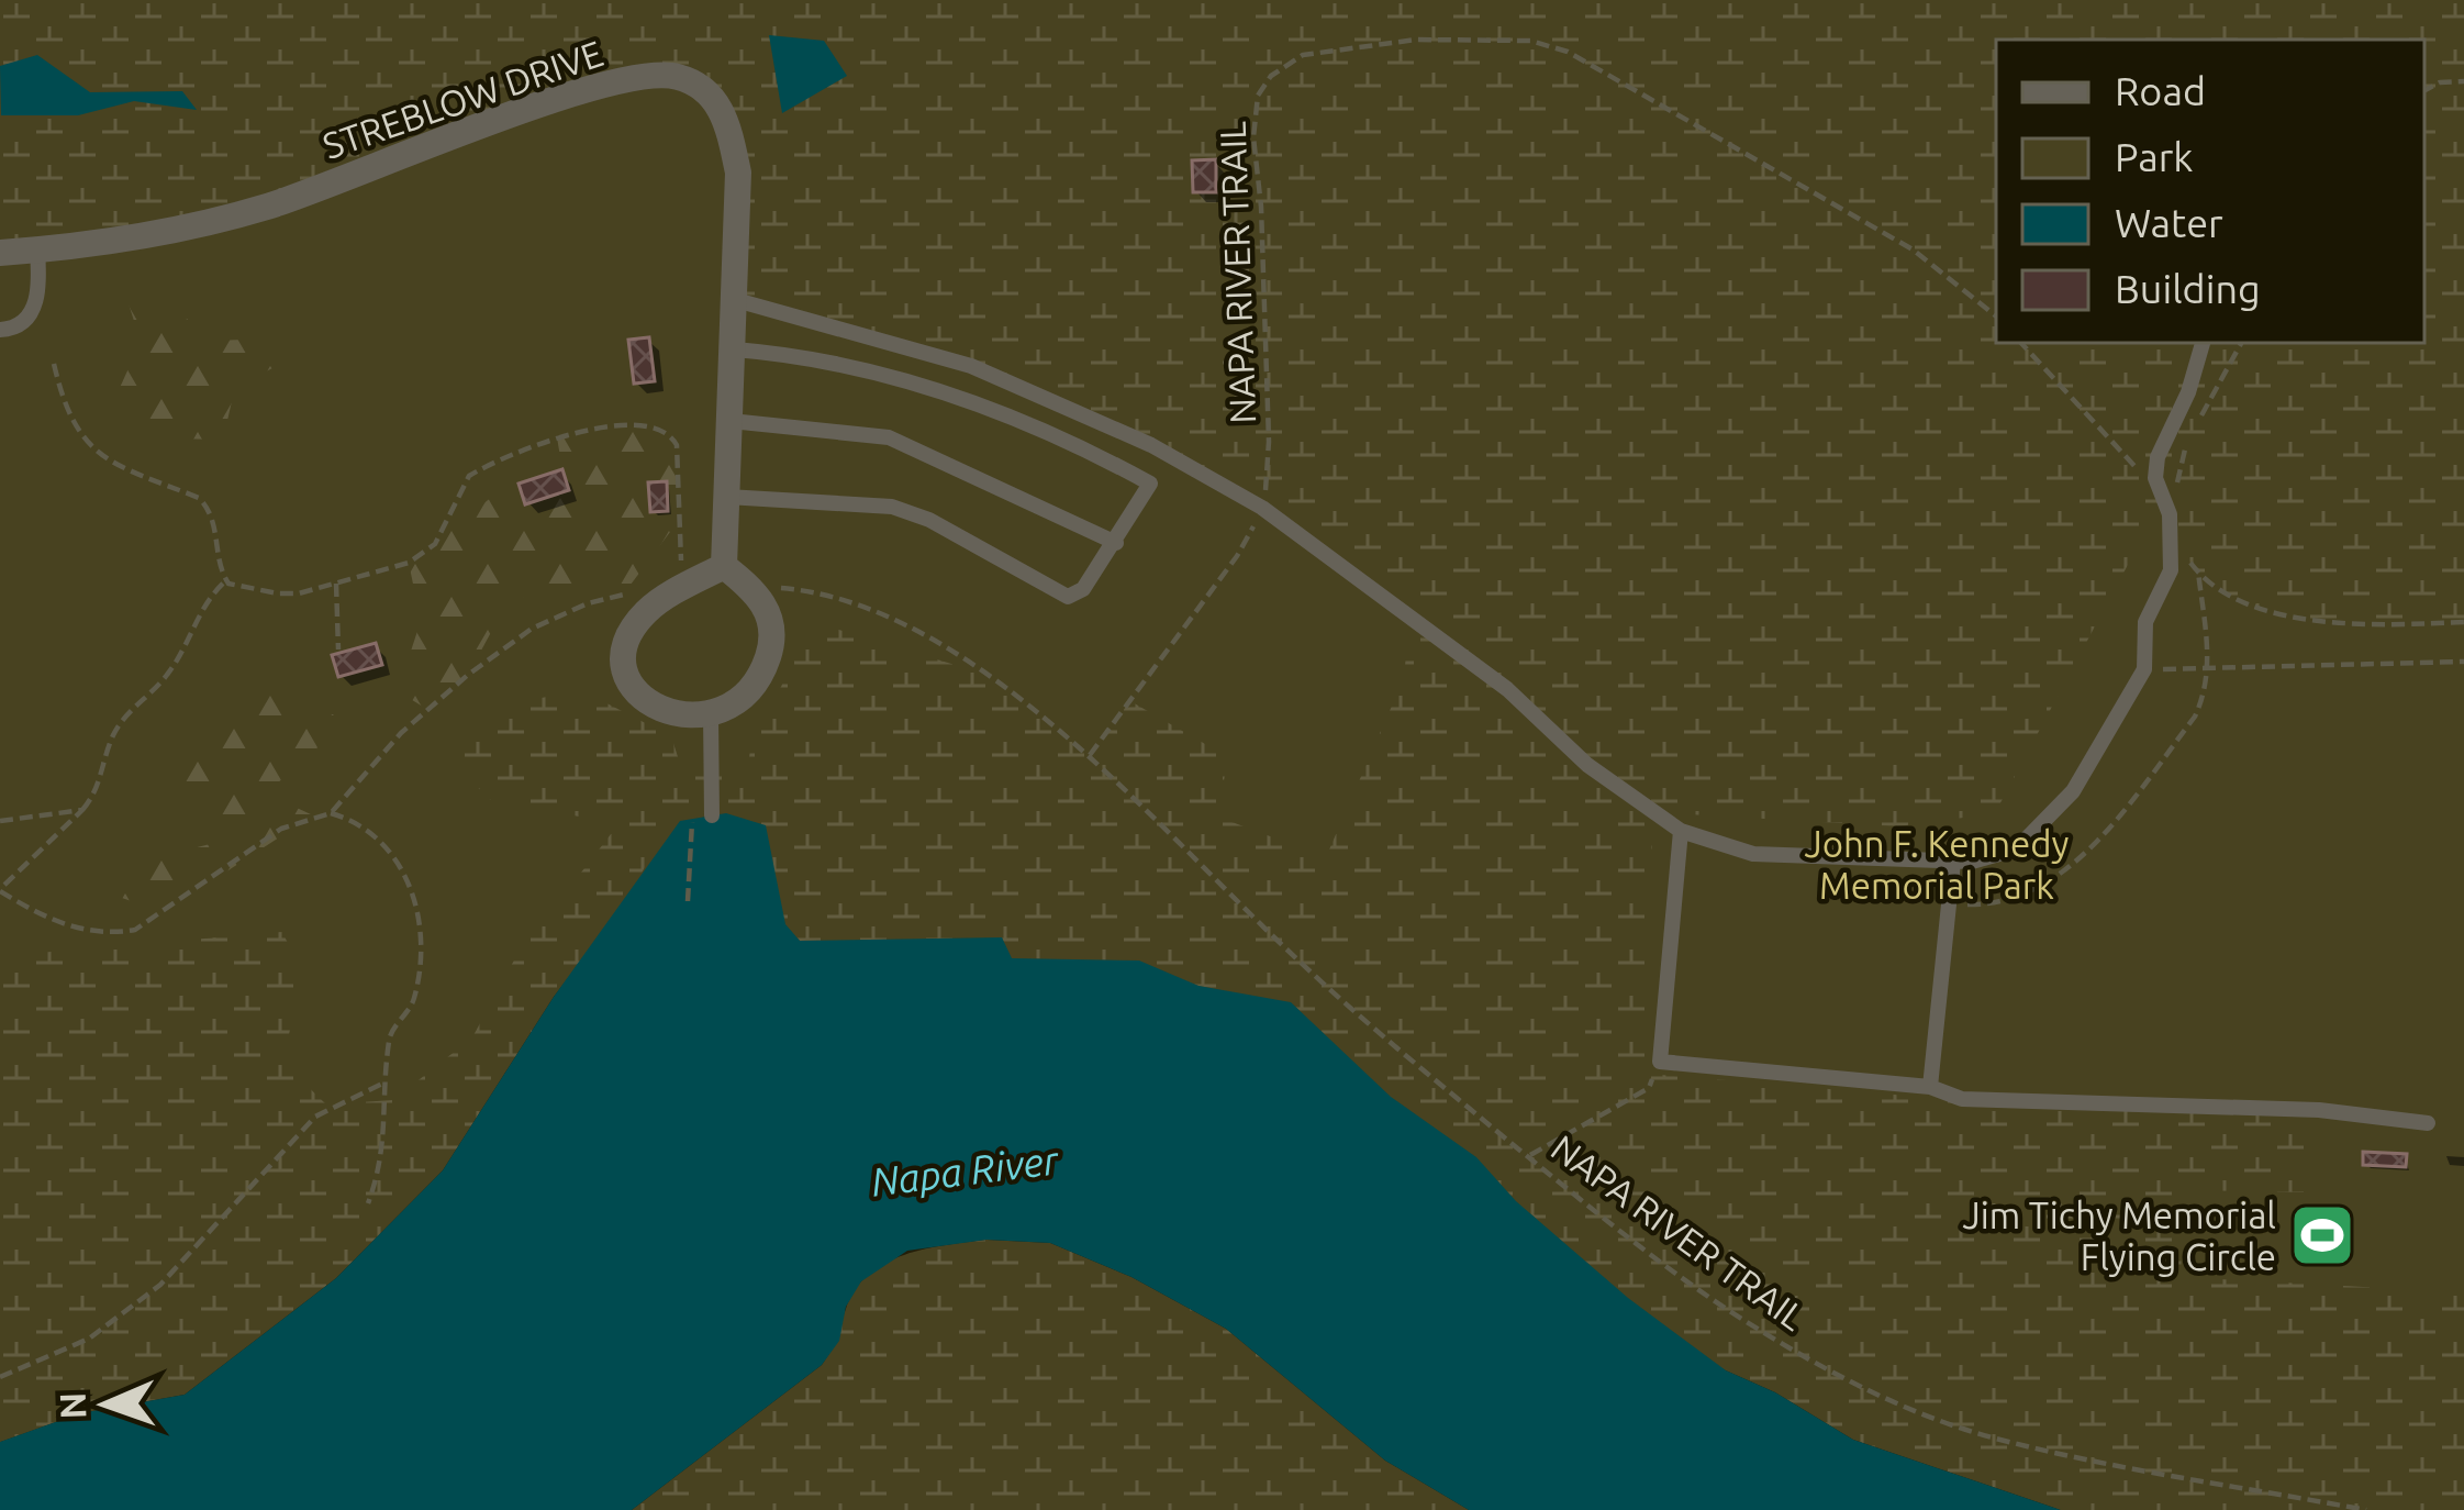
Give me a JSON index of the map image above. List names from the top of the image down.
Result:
{
  "streets": {
    "street": ["STREBLOW DRIVE"],
    "path": ["NAPA RIVER TRAIL"]
  },
  "crossings": [
    ["STREBLOW DRIVE", "NAPA RIVER TRAIL"]
  ],
  "water": ["Napa River"],
  "parks": ["John F. Kennedy Memorial Park"],
  "places": {
    "sports": ["Jim Tichy Memorial Flying Circle"]
  },
  "legend": [
    "Road",
    "Park",
    "Water",
    "Building"
  ],
  "north": "left"
}
